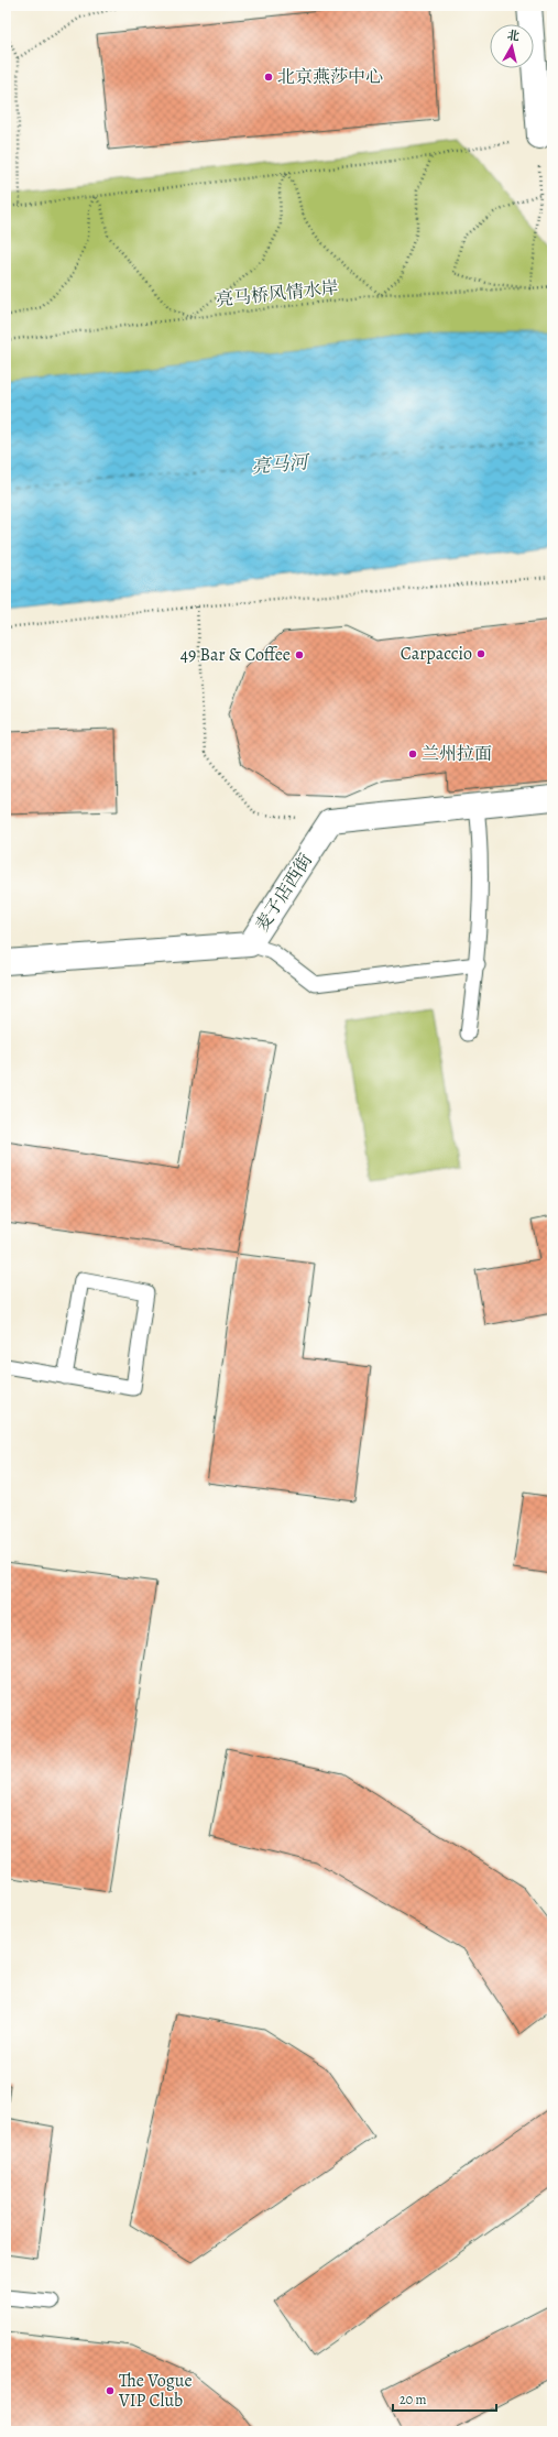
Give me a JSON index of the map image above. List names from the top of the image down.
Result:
{
  "streets": {
    "street": ["麦子店西街"],
    "path": ["亮马桥风情水岸"]
  },
  "water": ["亮马河"],
  "places": [
    "北京燕莎中心",
    "Carpaccio",
    "49 Bar & Coffee",
    "兰州拉面",
    "The Vogue VIP Club"
  ],
  "scale_bar": "20 m",
  "north": "top"
}
